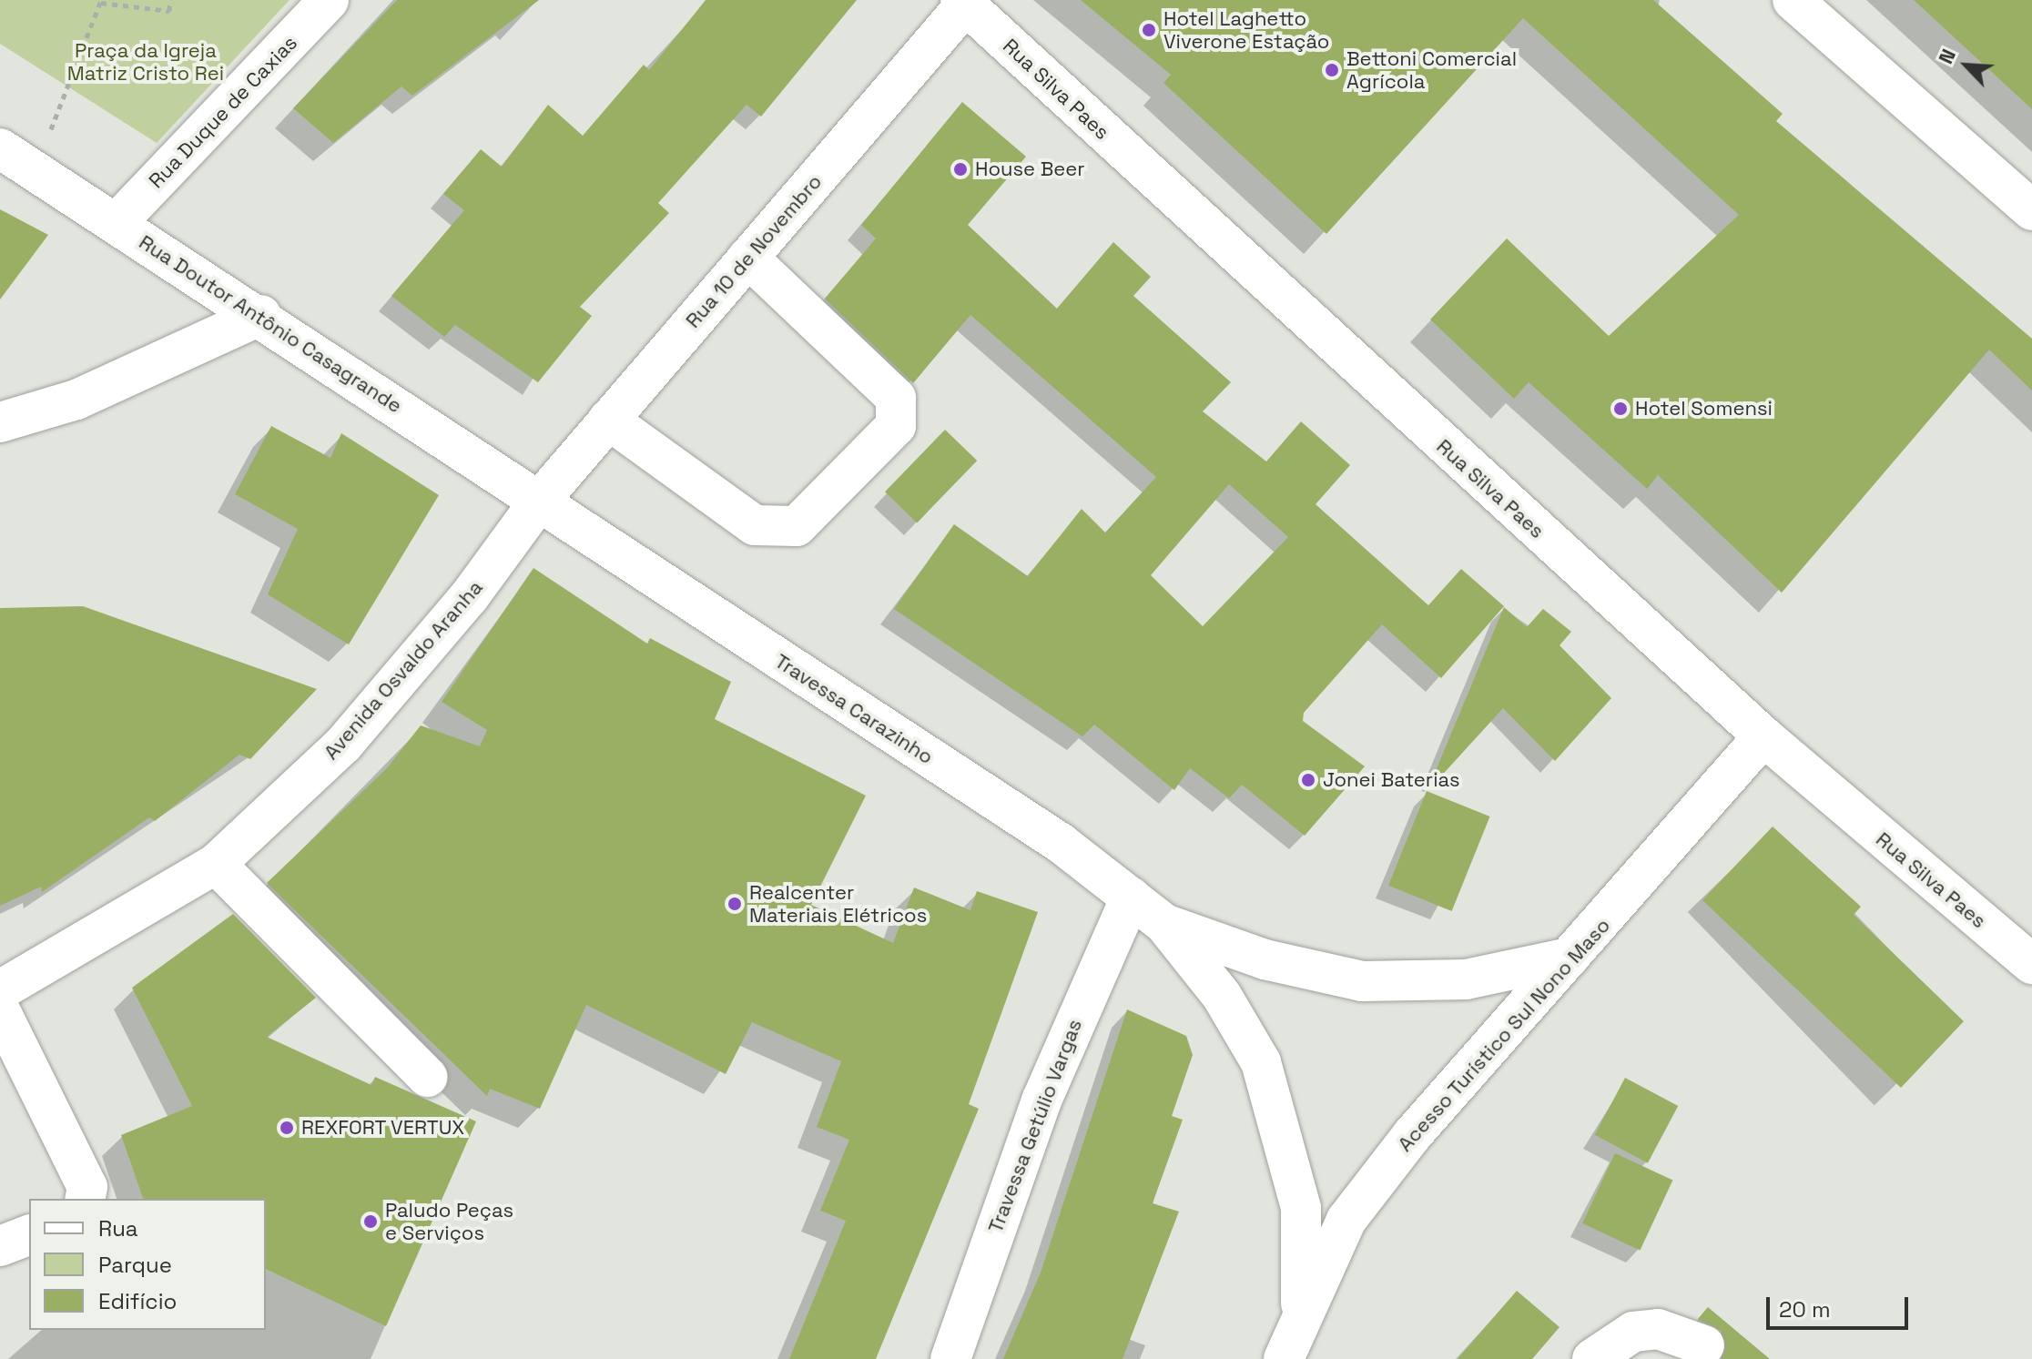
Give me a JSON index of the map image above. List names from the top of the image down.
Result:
{
  "streets": {
    "main road": [
      "Rua Silva Paes",
      "Rua Duque de Caxias",
      "Rua 10 de Novembro",
      "Rua Doutor Antônio Casagrande",
      "Avenida Osvaldo Aranha",
      "Travessa Carazinho",
      "Acesso Turístico Sul Nono Maso",
      "Travessa Getúlio Vargas"
    ]
  },
  "crossings": [
    ["Rua Silva Paes", "Rua 10 de Novembro"],
    ["Rua Silva Paes", "Acesso Turístico Sul Nono Maso"],
    ["Rua Duque de Caxias", "Rua Doutor Antônio Casagrande"],
    ["Rua 10 de Novembro", "Rua Doutor Antônio Casagrande"],
    ["Rua 10 de Novembro", "Avenida Osvaldo Aranha"],
    ["Rua 10 de Novembro", "Travessa Carazinho"],
    ["Rua Doutor Antônio Casagrande", "Avenida Osvaldo Aranha"],
    ["Rua Doutor Antônio Casagrande", "Travessa Carazinho"],
    ["Avenida Osvaldo Aranha", "Travessa Carazinho"],
    ["Travessa Carazinho", "Acesso Turístico Sul Nono Maso"],
    ["Travessa Carazinho", "Travessa Getúlio Vargas"]
  ],
  "parks": ["Praça da Igreja Matriz Cristo Rei"],
  "places": [
    "Hotel Laghetto Viverone Estação",
    "Bettoni Comercial Agrícola",
    "House Beer",
    "Hotel Somensi",
    "Jonei Baterias",
    "Realcenter Materiais Elétricos",
    "REXFORT VERTUX",
    "Paludo Peças e Serviços"
  ],
  "legend": ["Rua", "Parque", "Edifício"],
  "scale_bar": "20 m",
  "north": "top left"
}
